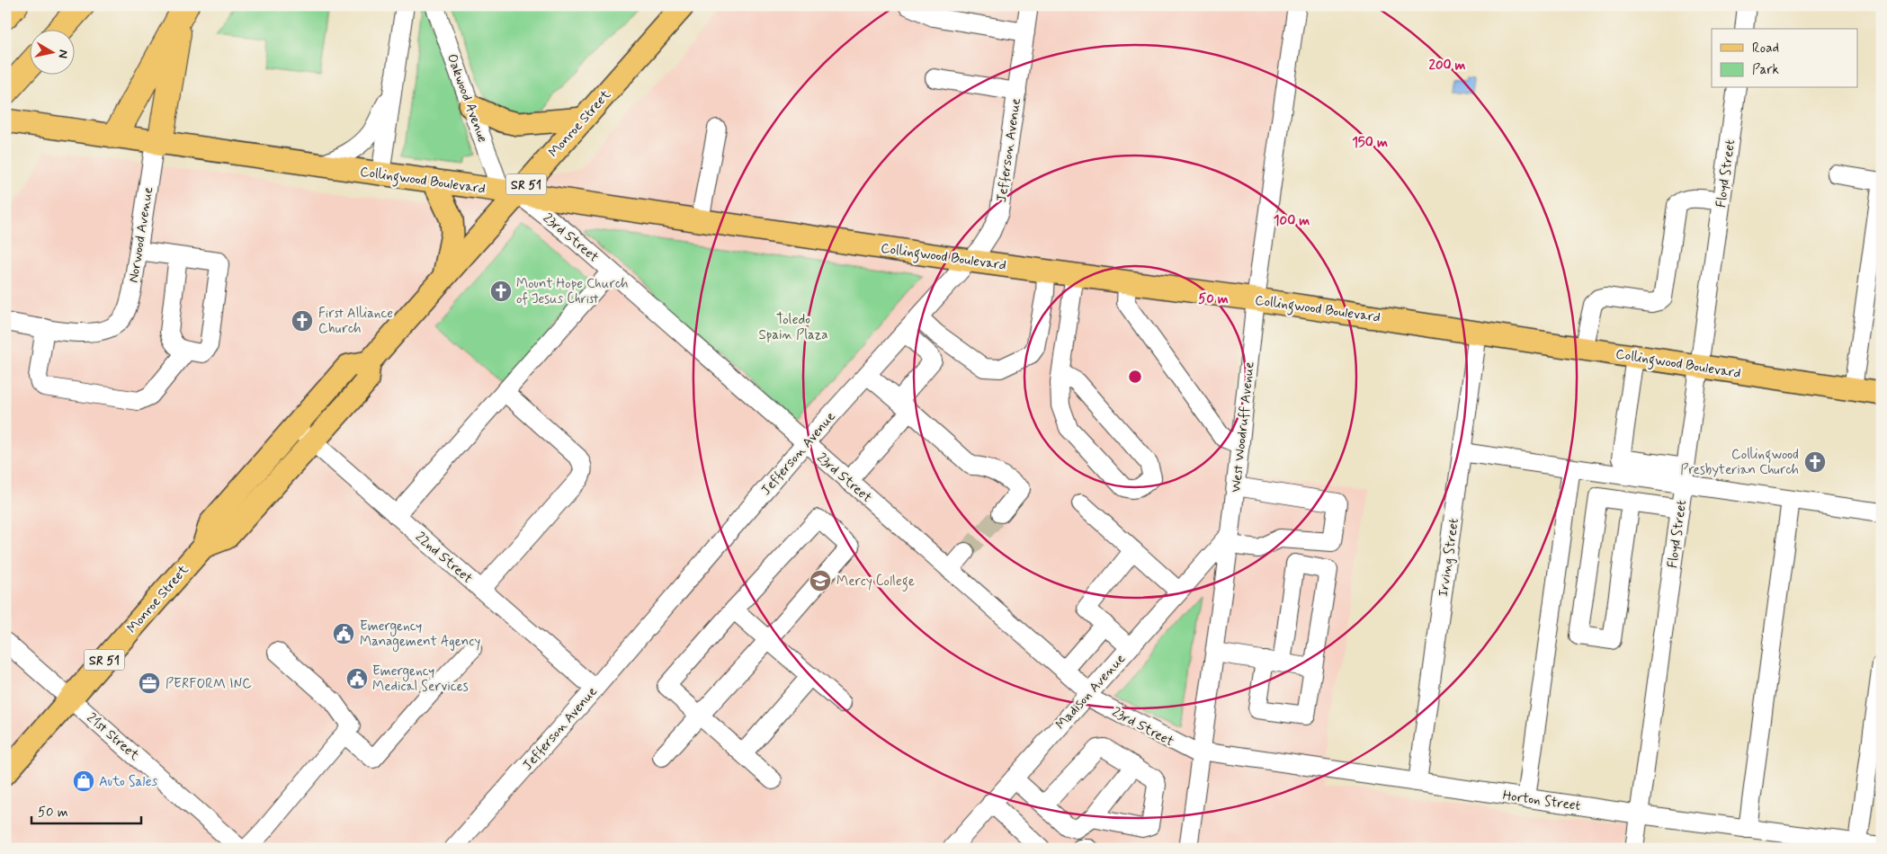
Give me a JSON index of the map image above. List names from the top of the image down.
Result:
{
  "streets": {
    "main road": ["Monroe Street", "Collingwood Boulevard", "SR 51"],
    "street": [
      "Oakwood Avenue",
      "Jefferson Avenue",
      "Floyd Street",
      "Norwood Avenue",
      "23rd Street",
      "West Woodruff Avenue",
      "22nd Street",
      "Irving Street",
      "Madison Avenue",
      "21st Street",
      "Horton Street"
    ]
  },
  "crossings": [
    ["Oakwood Avenue", "Monroe Street"],
    ["Oakwood Avenue", "Collingwood Boulevard"],
    ["Oakwood Avenue", "23rd Street"],
    ["Monroe Street", "Collingwood Boulevard"],
    ["Monroe Street", "23rd Street"],
    ["Monroe Street", "22nd Street"],
    ["Monroe Street", "21st Street"],
    ["Jefferson Avenue", "Collingwood Boulevard"],
    ["Jefferson Avenue", "23rd Street"],
    ["Jefferson Avenue", "22nd Street"],
    ["Floyd Street", "Collingwood Boulevard"],
    ["Floyd Street", "Horton Street"],
    ["Collingwood Boulevard", "Norwood Avenue"],
    ["Collingwood Boulevard", "23rd Street"],
    ["Collingwood Boulevard", "West Woodruff Avenue"],
    ["Collingwood Boulevard", "Irving Street"],
    ["23rd Street", "West Woodruff Avenue"],
    ["23rd Street", "Madison Avenue"],
    ["23rd Street", "Horton Street"],
    ["West Woodruff Avenue", "Madison Avenue"],
    ["West Woodruff Avenue", "Horton Street"],
    ["Irving Street", "Horton Street"]
  ],
  "parks": ["Toledo Spain Plaza"],
  "places": {
    "church": ["Mount Hope Church of Jesus Christ", "First Alliance Church", "Collingwood Presbyterian Church"],
    "school or university": ["Mercy College"],
    "public building": ["Emergency Management Agency", "Emergency Medical Services"],
    "office": ["PERFORM INC"],
    "shop": ["Auto Sales"]
  },
  "legend": ["Road", "Park"],
  "scale_bar": "50 m",
  "north": "right",
  "rings": [
    "200 m",
    "150 m",
    "100 m",
    "50 m"
  ]
}
